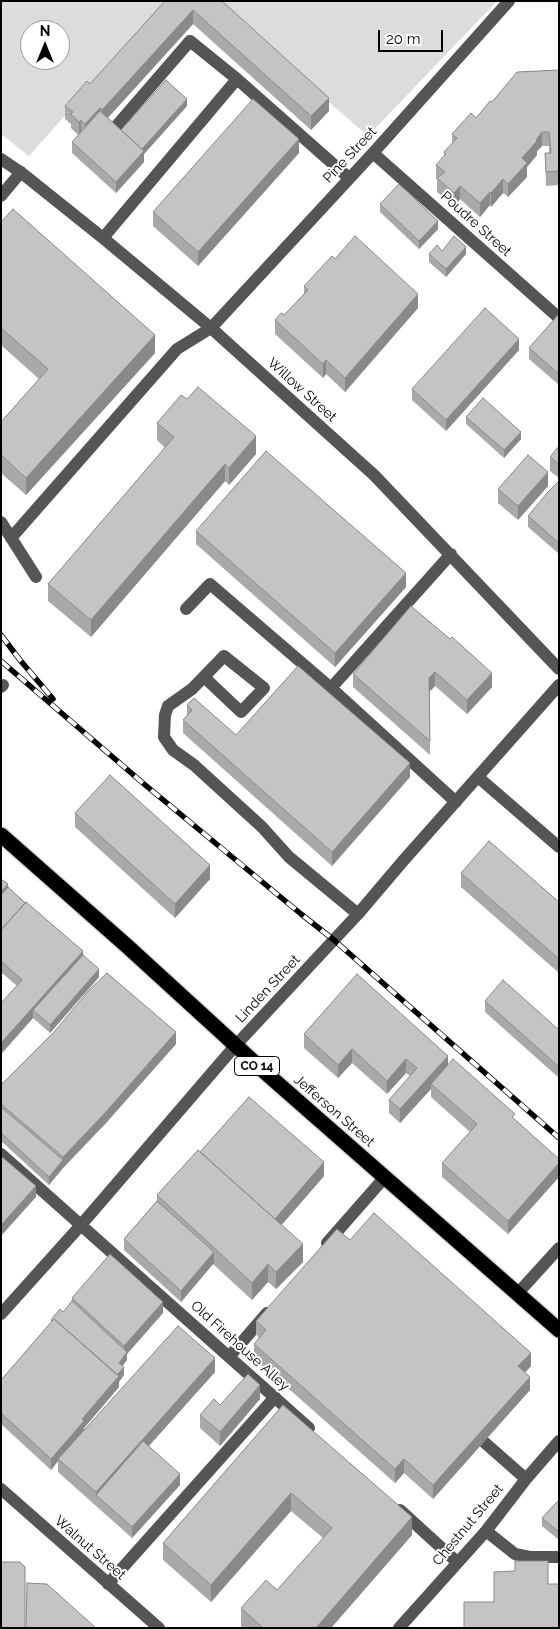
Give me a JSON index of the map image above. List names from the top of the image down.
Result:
{
  "streets": {
    "highway": ["CO 14", "Jefferson Street"],
    "street": [
      "Pine Street",
      "Poudre Street",
      "Willow Street",
      "Linden Street",
      "Old Firehouse Alley",
      "Chestnut Street",
      "Walnut Street"
    ]
  },
  "crossings": [
    ["Pine Street", "Poudre Street"],
    ["Pine Street", "Willow Street"],
    ["Linden Street", "Jefferson Street"],
    ["Linden Street", "Old Firehouse Alley"]
  ],
  "scale_bar": "20 m",
  "north": "top"
}
